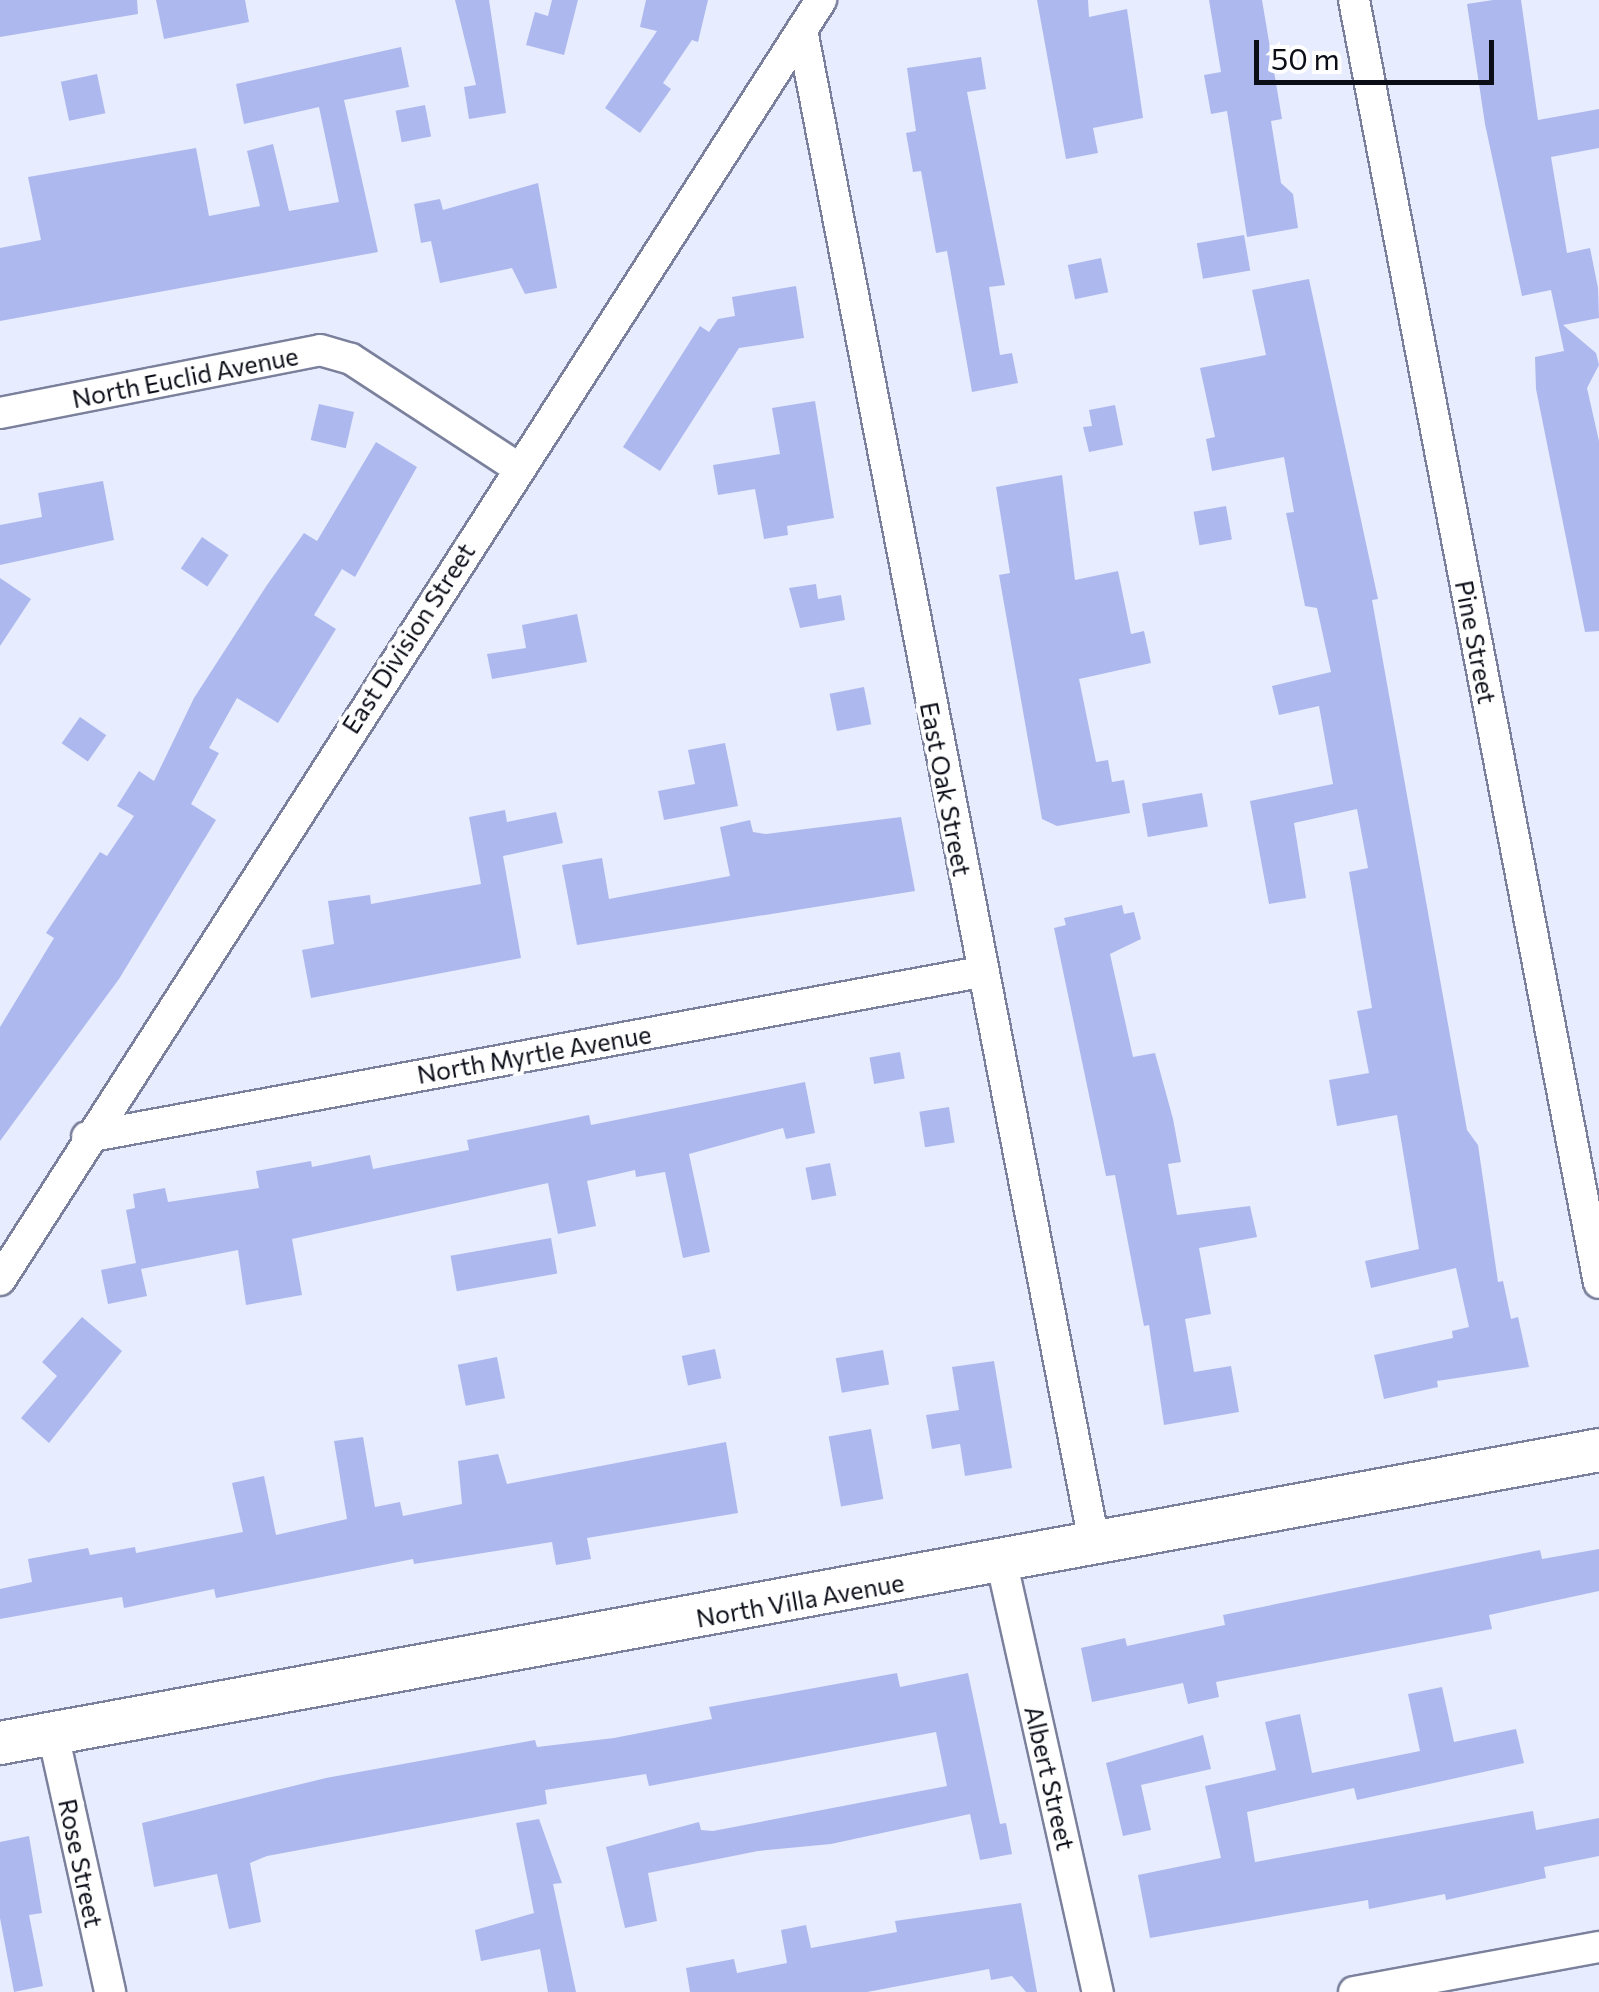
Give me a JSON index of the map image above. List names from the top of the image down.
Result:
{
  "streets": {
    "street": [
      "North Euclid Avenue",
      "East Division Street",
      "Pine Street",
      "East Oak Street",
      "North Myrtle Avenue",
      "North Villa Avenue",
      "Albert Street",
      "Rose Street"
    ]
  },
  "crossings": [
    ["North Euclid Avenue", "East Division Street"],
    ["East Division Street", "East Oak Street"],
    ["East Division Street", "North Myrtle Avenue"],
    ["East Oak Street", "North Myrtle Avenue"],
    ["East Oak Street", "North Villa Avenue"],
    ["North Villa Avenue", "Albert Street"],
    ["North Villa Avenue", "Rose Street"]
  ],
  "scale_bar": "50 m"
}
